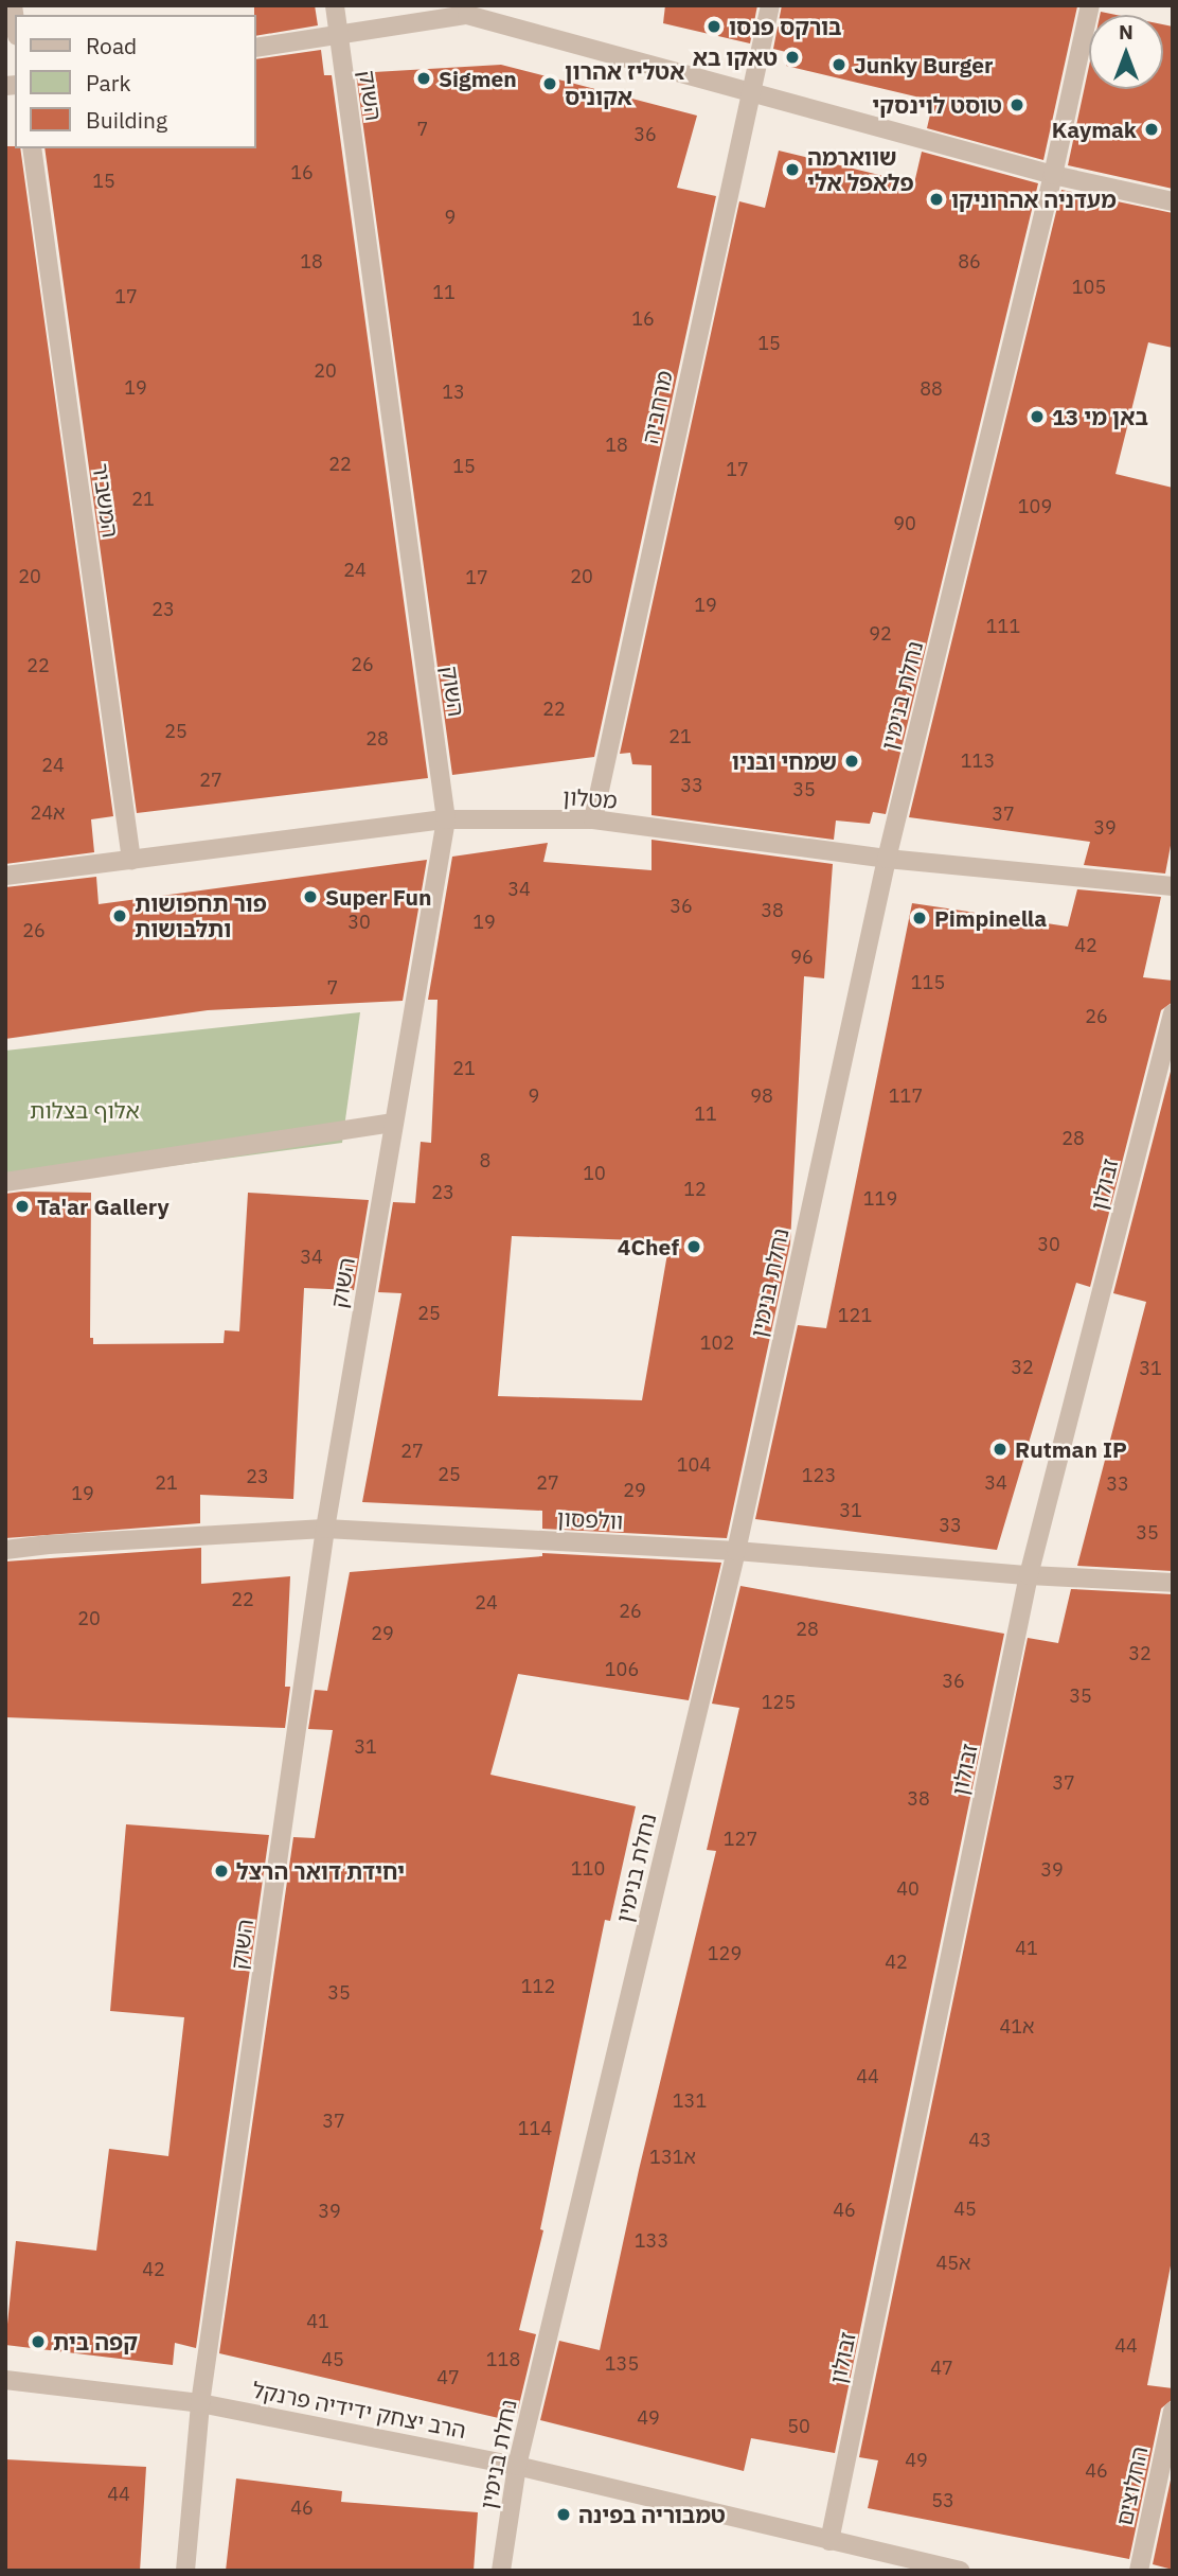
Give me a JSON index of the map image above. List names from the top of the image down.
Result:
{
  "streets": {
    "street": [
      "השוק",
      "מרחביה",
      "המשביר",
      "נחלת בנימין",
      "מטלון",
      "זבולון",
      "וולפסון",
      "הרב יצחק ידידיה פרנקל",
      "החלוצים"
    ]
  },
  "crossings": [
    ["השוק", "מטלון"],
    ["השוק", "וולפסון"],
    ["השוק", "הרב יצחק ידידיה פרנקל"],
    ["מרחביה", "מטלון"],
    ["המשביר", "מטלון"],
    ["נחלת בנימין", "מטלון"],
    ["נחלת בנימין", "וולפסון"],
    ["נחלת בנימין", "הרב יצחק ידידיה פרנקל"],
    ["זבולון", "וולפסון"],
    ["זבולון", "הרב יצחק ידידיה פרנקל"]
  ],
  "parks": ["אלוף בצלות"],
  "places": [
    "בורקס פנסו",
    "טאקו בא",
    "Junky Burger",
    "Sigmen",
    "אטליז אהרון אקוניס",
    "טוסט לוינסקי",
    "Kaymak",
    "שווארמה פלאפל אלי",
    "מעדניה אהרוניקו",
    "באן מי 13",
    "שמחי ובניו",
    "Super Fun",
    "פור תחפושות ותלבושות",
    "Pimpinella",
    "Ta'ar Gallery",
    "4Chef",
    "Rutman IP",
    "יחידת דואר הרצל",
    "קפה בית",
    "טמבוריה בפינה"
  ],
  "house_numbers": [
    "7",
    "36",
    "16",
    "15",
    "9",
    "18",
    "86",
    "105",
    "11",
    "17",
    "16",
    "15",
    "20",
    "19",
    "88",
    "13",
    "18",
    "22",
    "15",
    "17",
    "21",
    "109",
    "90",
    "24",
    "20",
    "20",
    "17",
    "19",
    "23",
    "111",
    "92",
    "26",
    "22",
    "22",
    "25",
    "21",
    "28",
    "113",
    "24",
    "27",
    "33",
    "35",
    "24א",
    "37",
    "39",
    "34",
    "36",
    "38",
    "30",
    "19",
    "26",
    "42",
    "96",
    "115",
    "7",
    "26",
    "21",
    "9",
    "98",
    "117",
    "11",
    "28",
    "8",
    "10",
    "12",
    "23",
    "119",
    "30",
    "34",
    "25",
    "121",
    "102",
    "32",
    "31",
    "27",
    "104",
    "25",
    "123",
    "23",
    "21",
    "27",
    "34",
    "33",
    "29",
    "19",
    "31",
    "33",
    "35",
    "22",
    "24",
    "26",
    "20",
    "28",
    "29",
    "32",
    "106",
    "36",
    "35",
    "125",
    "31",
    "37",
    "38",
    "127",
    "110",
    "39",
    "40",
    "41",
    "129",
    "42",
    "112",
    "35",
    "41א",
    "44",
    "131",
    "37",
    "114",
    "43",
    "131א",
    "45",
    "46",
    "39",
    "133",
    "45א",
    "42",
    "41",
    "44",
    "45",
    "118",
    "135",
    "47",
    "47",
    "49",
    "50",
    "49",
    "46",
    "44",
    "53",
    "46"
  ],
  "legend": ["Road", "Park", "Building"],
  "north": "top"
}
